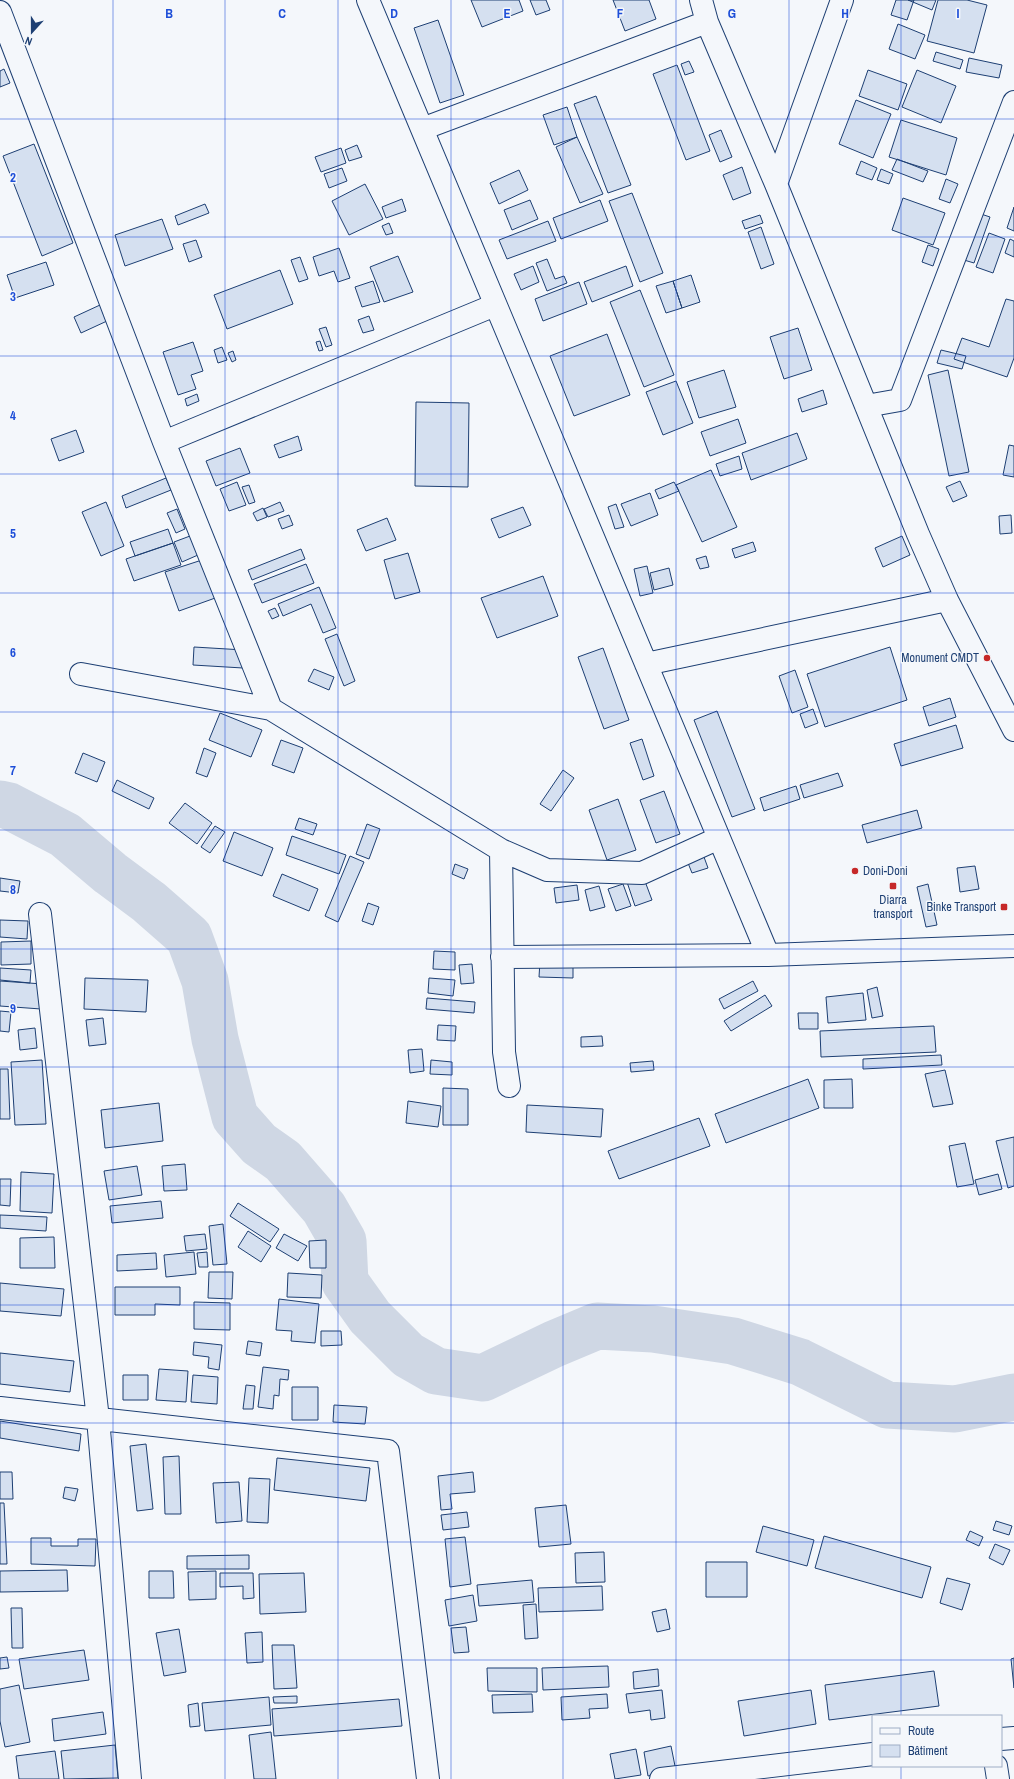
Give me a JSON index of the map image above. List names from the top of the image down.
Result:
{
  "places": {
    "other": ["Monument CMDT", "Doni-Doni"],
    "transit": ["Diarra transport", "Binke Transport"]
  },
  "legend": ["Route", "Bâtiment"],
  "north": "bottom",
  "grid": {
    "columns": [
      "B",
      "C",
      "D",
      "E",
      "F",
      "G",
      "H",
      "I"
    ],
    "rows": [
      "2",
      "3",
      "4",
      "5",
      "6",
      "7",
      "8",
      "9"
    ]
  }
}
